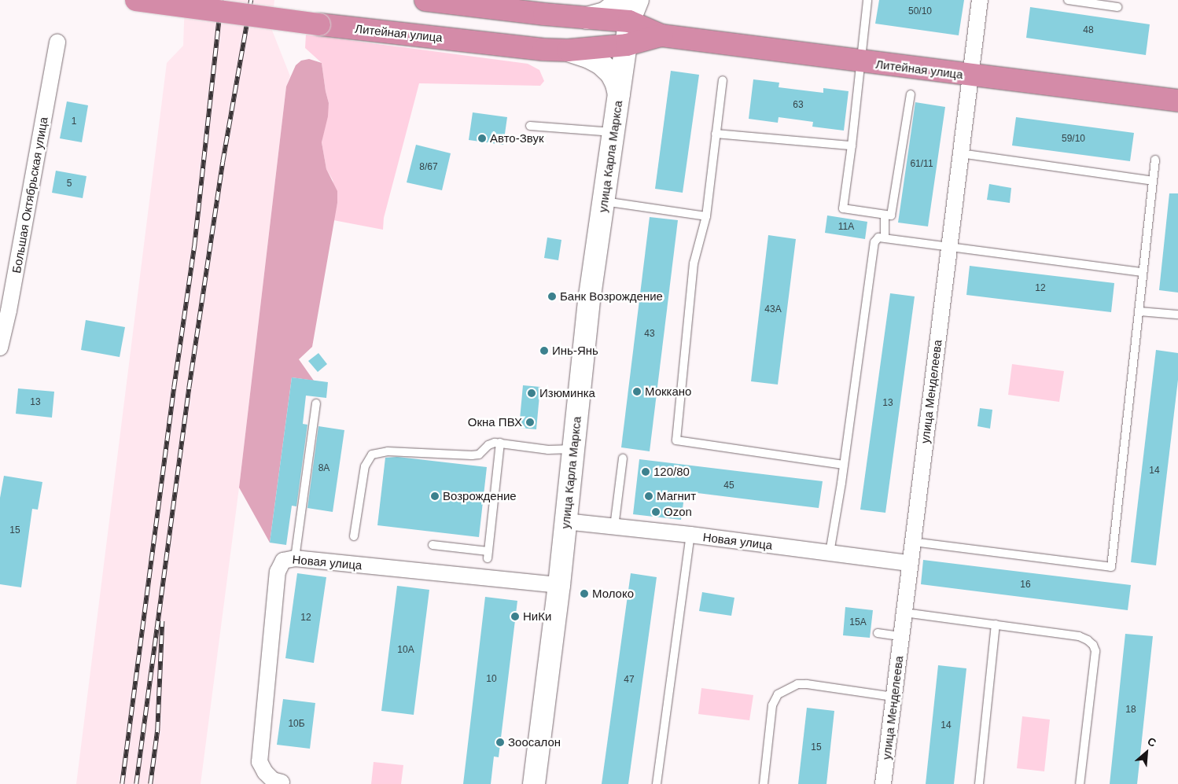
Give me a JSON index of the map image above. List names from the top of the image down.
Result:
{
  "streets": {
    "highway": ["Литейная улица"],
    "street": [
      "улица Карла Маркса",
      "Большая Октябрьская улица",
      "улица Менделеева",
      "Новая улица"
    ]
  },
  "crossings": [
    ["Литейная улица", "улица Карла Маркса"],
    ["Литейная улица", "улица Менделеева"],
    ["улица Карла Маркса", "Новая улица"],
    ["улица Менделеева", "Новая улица"]
  ],
  "places": [
    "Авто-Звук",
    "Банк Возрождение",
    "Инь-Янь",
    "Моккано",
    "Изюминка",
    "Окна ПВХ",
    "120/80",
    "Возрождение",
    "Магнит",
    "Ozon",
    "Молоко",
    "НиКи",
    "Зоосалон"
  ],
  "house_numbers": [
    "50/10",
    "48",
    "63",
    "1",
    "59/10",
    "61/11",
    "8/67",
    "5",
    "11А",
    "12",
    "43А",
    "43",
    "13",
    "13",
    "8А",
    "14",
    "45",
    "15",
    "16",
    "12",
    "15А",
    "10А",
    "10",
    "47",
    "18",
    "10Б",
    "14",
    "15"
  ],
  "north": "top right"
}
